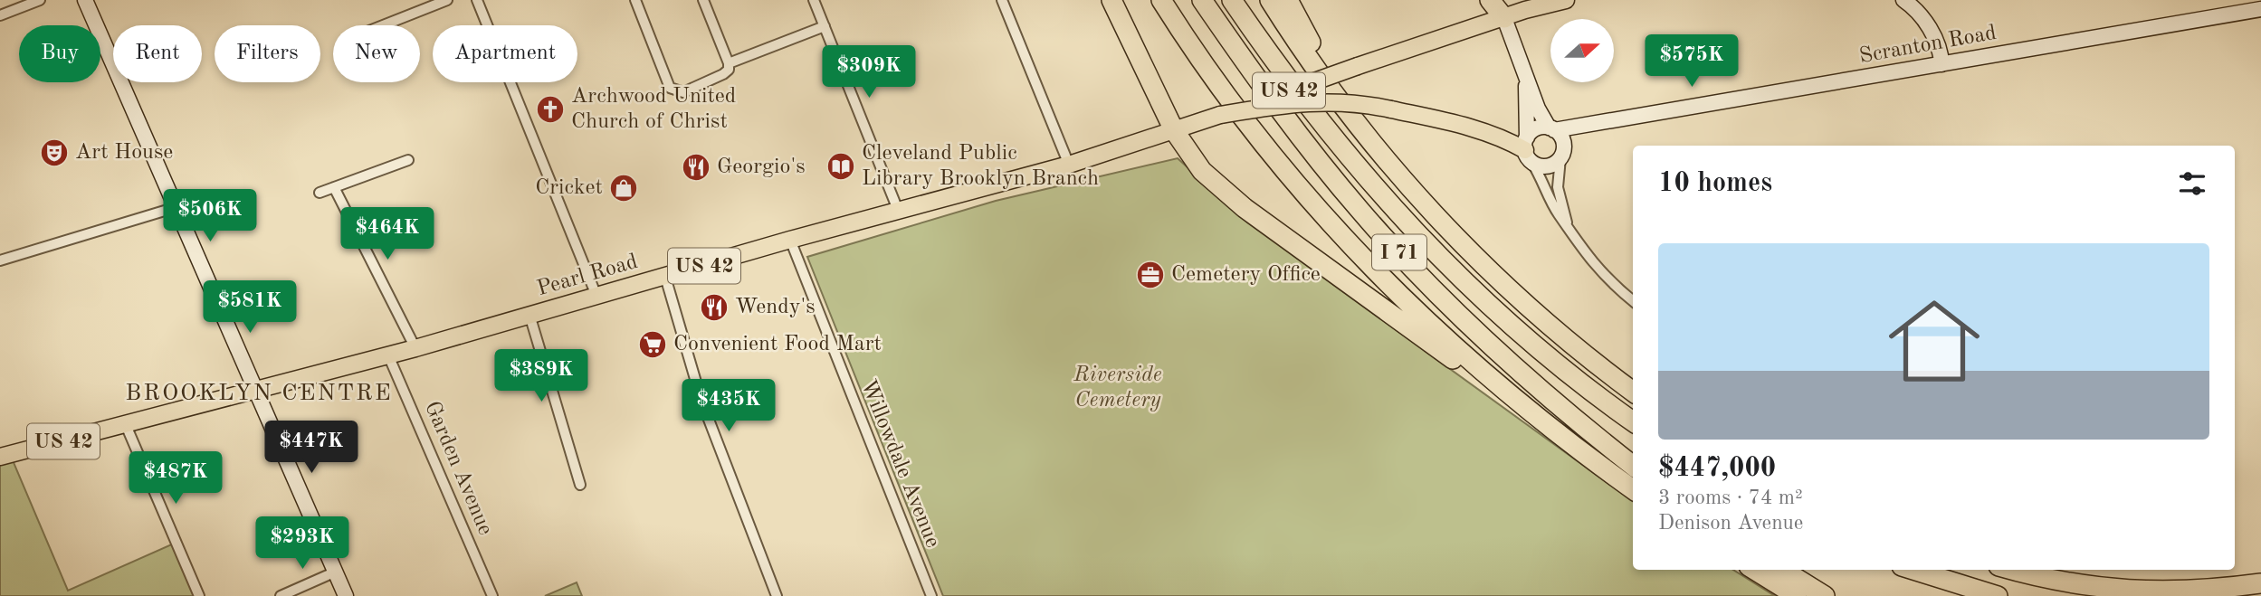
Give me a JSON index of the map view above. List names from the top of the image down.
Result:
{
  "streets": {
    "highway": ["I 71"],
    "main road": ["US 42", "Pearl Road"],
    "street": ["Scranton Road", "Willowdale Avenue", "Garden Avenue"]
  },
  "crossings": [
    ["US 42", "Pearl Road"],
    ["Pearl Road", "Willowdale Avenue"],
    ["Pearl Road", "Garden Avenue"]
  ],
  "districts": ["BROOKLYN CENTRE"],
  "parks": ["Riverside Cemetery"],
  "places": {
    "church": ["Archwood United Church of Christ"],
    "theatre": ["Art House"],
    "library": ["Cleveland Public Library Brooklyn Branch"],
    "restaurant": ["Georgio's", "Wendy's"],
    "shop": ["Cricket"],
    "office": ["Cemetery Office"],
    "supermarket": ["Convenient Food Mart"]
  },
  "north": "right",
  "page": {
    "chip": [
      "Buy",
      "Rent",
      "Filters",
      "New",
      "Apartment"
    ],
    "price": [
      "$575K",
      "$309K",
      "$506K",
      "$464K",
      "$581K",
      "$389K",
      "$435K",
      "$447K",
      "$487K",
      "$293K"
    ],
    "heading": "10 homes",
    "list": [
      {
        "name": "$447,000",
        "note": "3 rooms · 74 m² · Denison Avenue"
      }
    ]
  }
}
